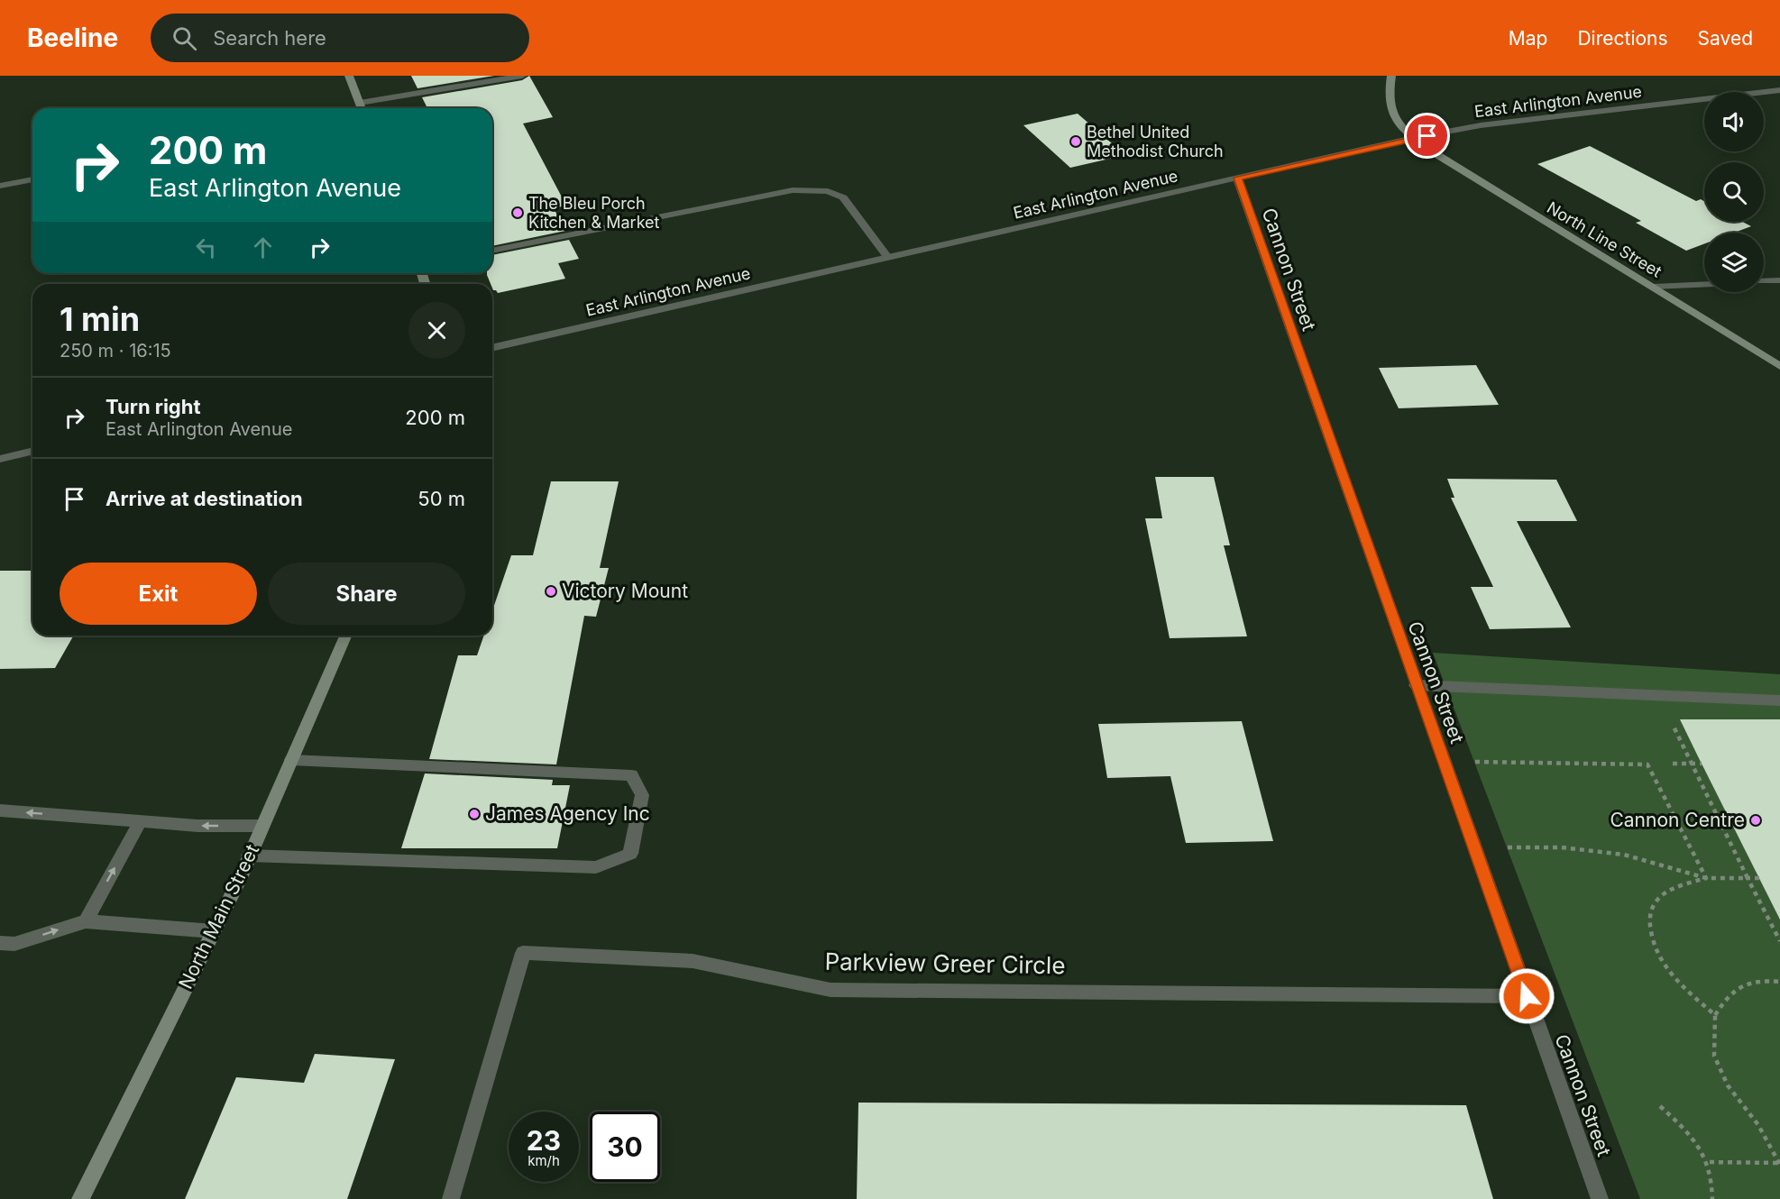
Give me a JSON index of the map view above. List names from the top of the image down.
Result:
{
  "streets": {
    "main road": ["North Line Street", "North Main Street"],
    "street": ["East Arlington Avenue", "Cannon Street", "Parkview Greer Circle"]
  },
  "crossings": [
    ["East Arlington Avenue", "North Line Street"],
    ["East Arlington Avenue", "Cannon Street"],
    ["Cannon Street", "Parkview Greer Circle"]
  ],
  "places": [
    "Bethel United Methodist Church",
    "The Bleu Porch Kitchen & Market",
    "Victory Mount",
    "James Agency Inc",
    "Cannon Centre"
  ],
  "page": {
    "header": "Beeline",
    "search": "Search here",
    "nav": ["Map", "Directions", "Saved"],
    "turn": ["200 m", "East Arlington Avenue"],
    "heading": ["1 min", "250 m · 16:15"],
    "list": [
      {
        "name": "Turn right",
        "note": "East Arlington Avenue",
        "value": "200 m"
      },
      {
        "name": "Arrive at destination",
        "value": "50 m"
      }
    ],
    "buttons": ["Exit", "Share"],
    "speed": "23 km/h",
    "limit": "30"
  }
}
